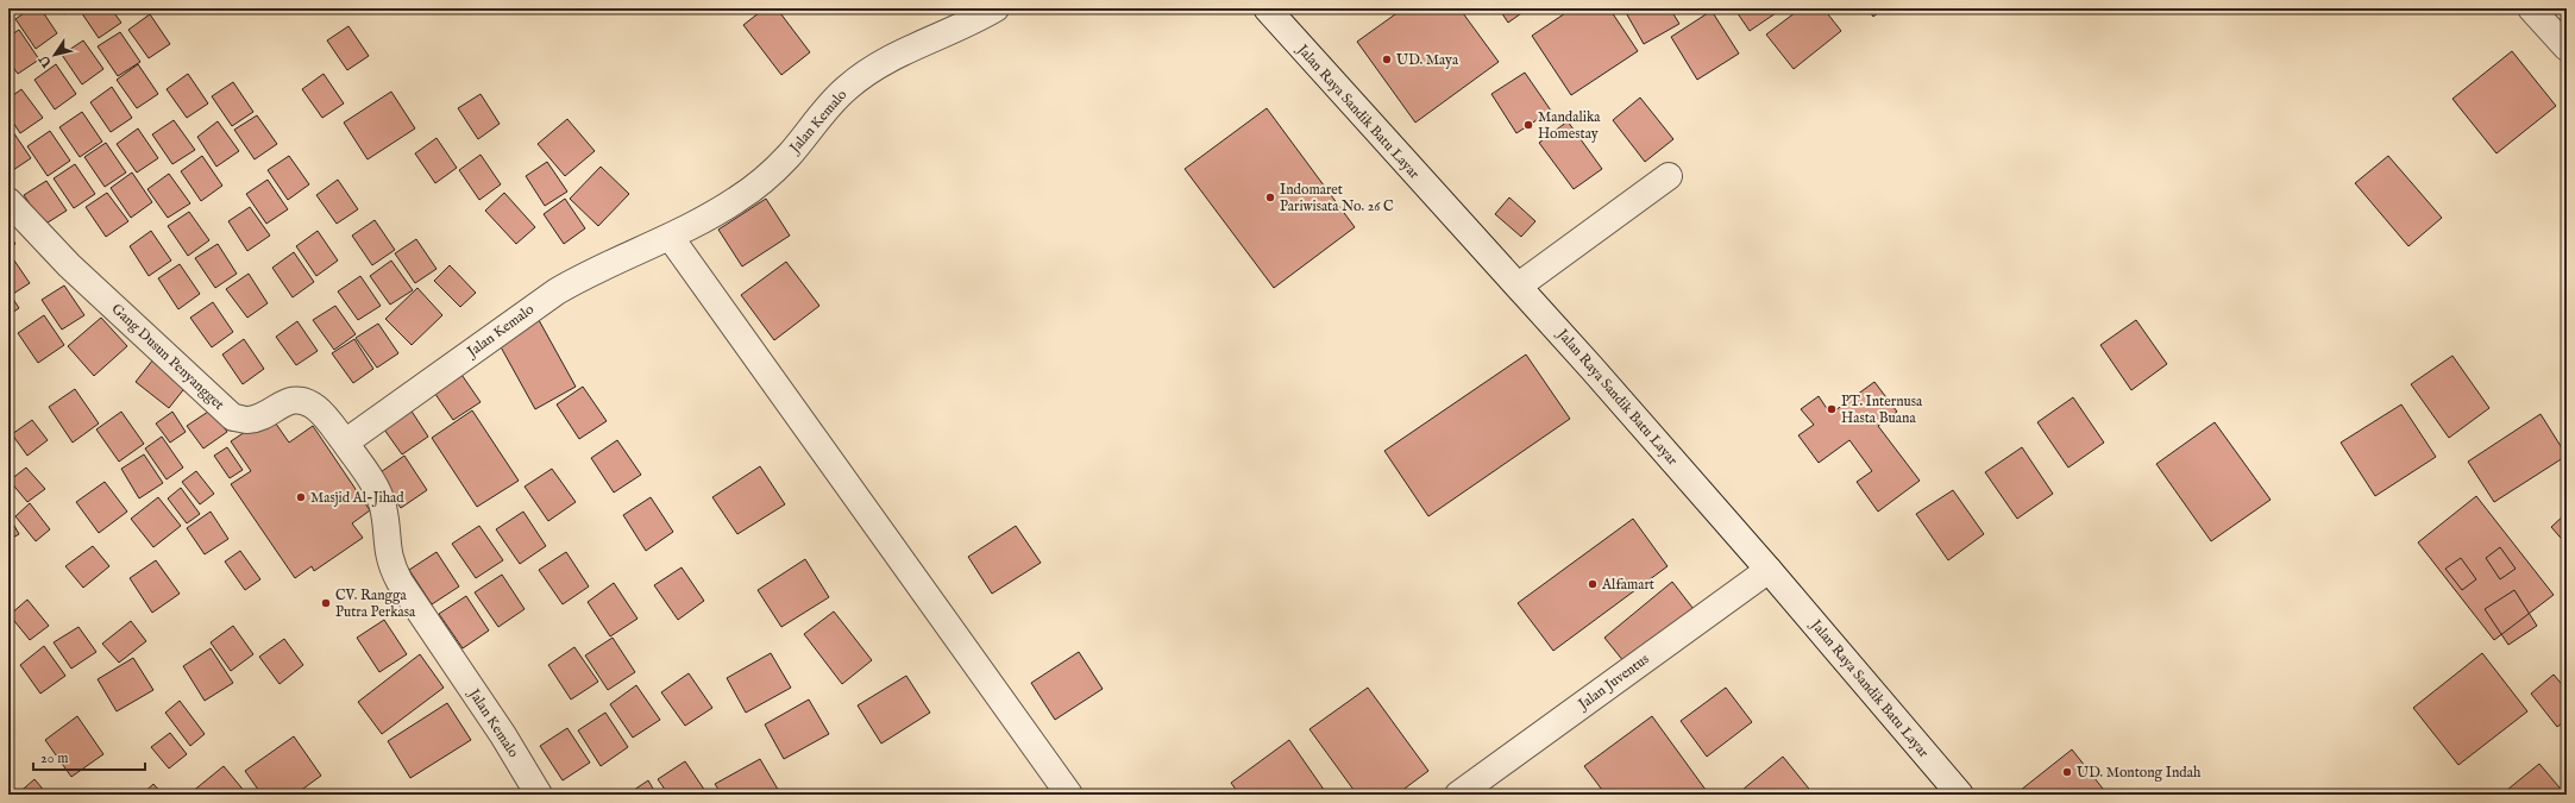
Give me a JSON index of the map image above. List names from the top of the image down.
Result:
{
  "streets": {
    "street": [
      "Jalan Raya Sandik Batu Layar",
      "Jalan Kemalo",
      "Gang Dusun Penyangget",
      "Jalan Juventus"
    ]
  },
  "crossings": [
    ["Jalan Raya Sandik Batu Layar", "Jalan Juventus"],
    ["Jalan Kemalo", "Gang Dusun Penyangget"]
  ],
  "places": [
    "UD. Maya",
    "Mandalika Homestay",
    "Indomaret Pariwisata No. 26 C",
    "PT. Internusa Hasta Buana",
    "Masjid Al-Jihad",
    "Alfamart",
    "CV. Rangga Putra Perkasa",
    "UD. Montong Indah"
  ],
  "scale_bar": "20 m",
  "north": "bottom left"
}
